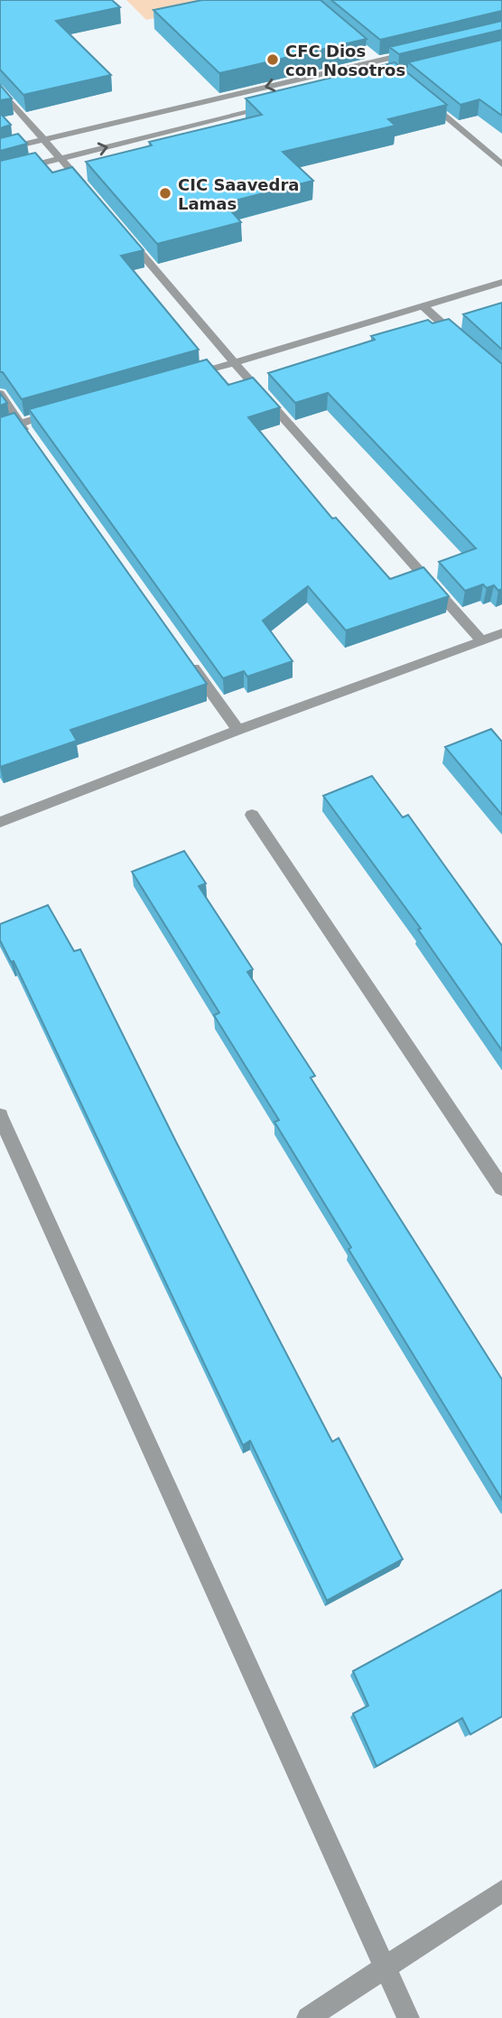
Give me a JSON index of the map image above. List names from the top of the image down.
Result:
{
  "places": ["CFC Dios con Nosotros", "CIC Saavedra Lamas"]
}
